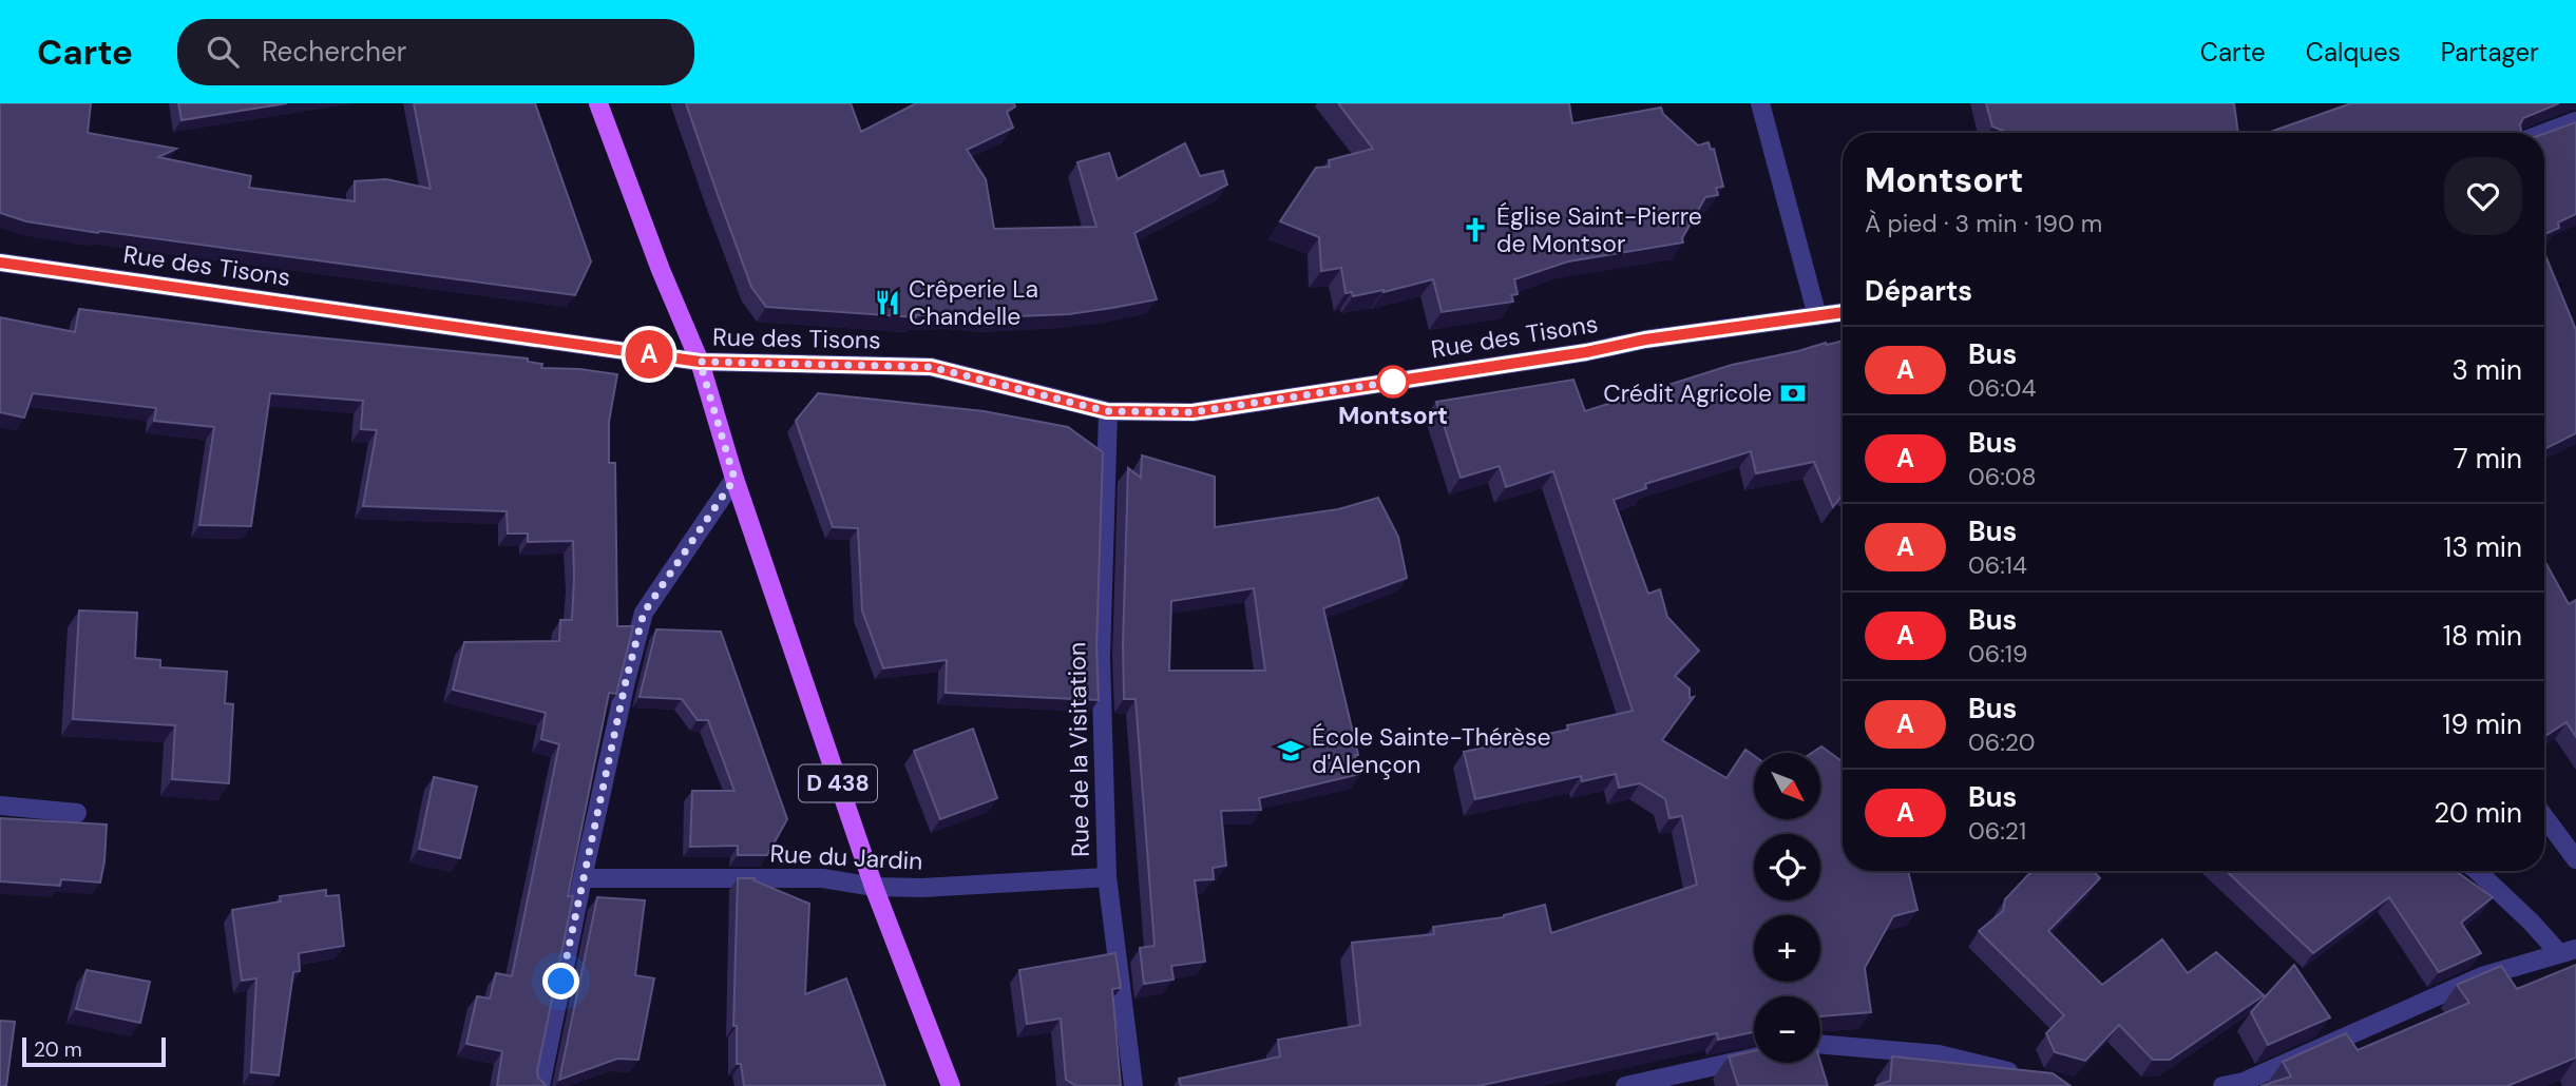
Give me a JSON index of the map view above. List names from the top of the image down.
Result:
{
  "streets": {
    "main road": ["D 438"],
    "street": ["Rue des Tisons", "Rue de la Visitation", "Rue du Jardin"]
  },
  "crossings": [
    ["Rue des Tisons", "Rue de la Visitation"],
    ["Rue des Tisons", "D 438"],
    ["Rue de la Visitation", "Rue du Jardin"],
    ["D 438", "Rue du Jardin"]
  ],
  "places": {
    "church": ["Église Saint-Pierre de Montsor"],
    "restaurant": ["Crêperie La Chandelle"],
    "other": ["Montsort"],
    "bank": ["Crédit Agricole"],
    "school or university": ["École Sainte-Thérèse d'Alençon"]
  },
  "lines": ["bus line A"],
  "scale_bar": "20 m",
  "north": "bottom right",
  "page": {
    "header": "Carte",
    "search": "Rechercher",
    "nav": ["Carte", "Calques", "Partager"],
    "on_map": "A",
    "heading": [
      ["Montsort", "À pied · 3 min · 190 m"],
      "Départs"
    ],
    "list": [
      {
        "mark": "A",
        "name": "Bus",
        "note": "06:04",
        "value": "3 min"
      },
      {
        "mark": "A",
        "name": "Bus",
        "note": "06:08",
        "value": "7 min"
      },
      {
        "mark": "A",
        "name": "Bus",
        "note": "06:14",
        "value": "13 min"
      },
      {
        "mark": "A",
        "name": "Bus",
        "note": "06:19",
        "value": "18 min"
      },
      {
        "mark": "A",
        "name": "Bus",
        "note": "06:20",
        "value": "19 min"
      },
      {
        "mark": "A",
        "name": "Bus",
        "note": "06:21",
        "value": "20 min"
      }
    ],
    "map_buttons": ["+", "−"],
    "scale": "20 m"
  }
}
